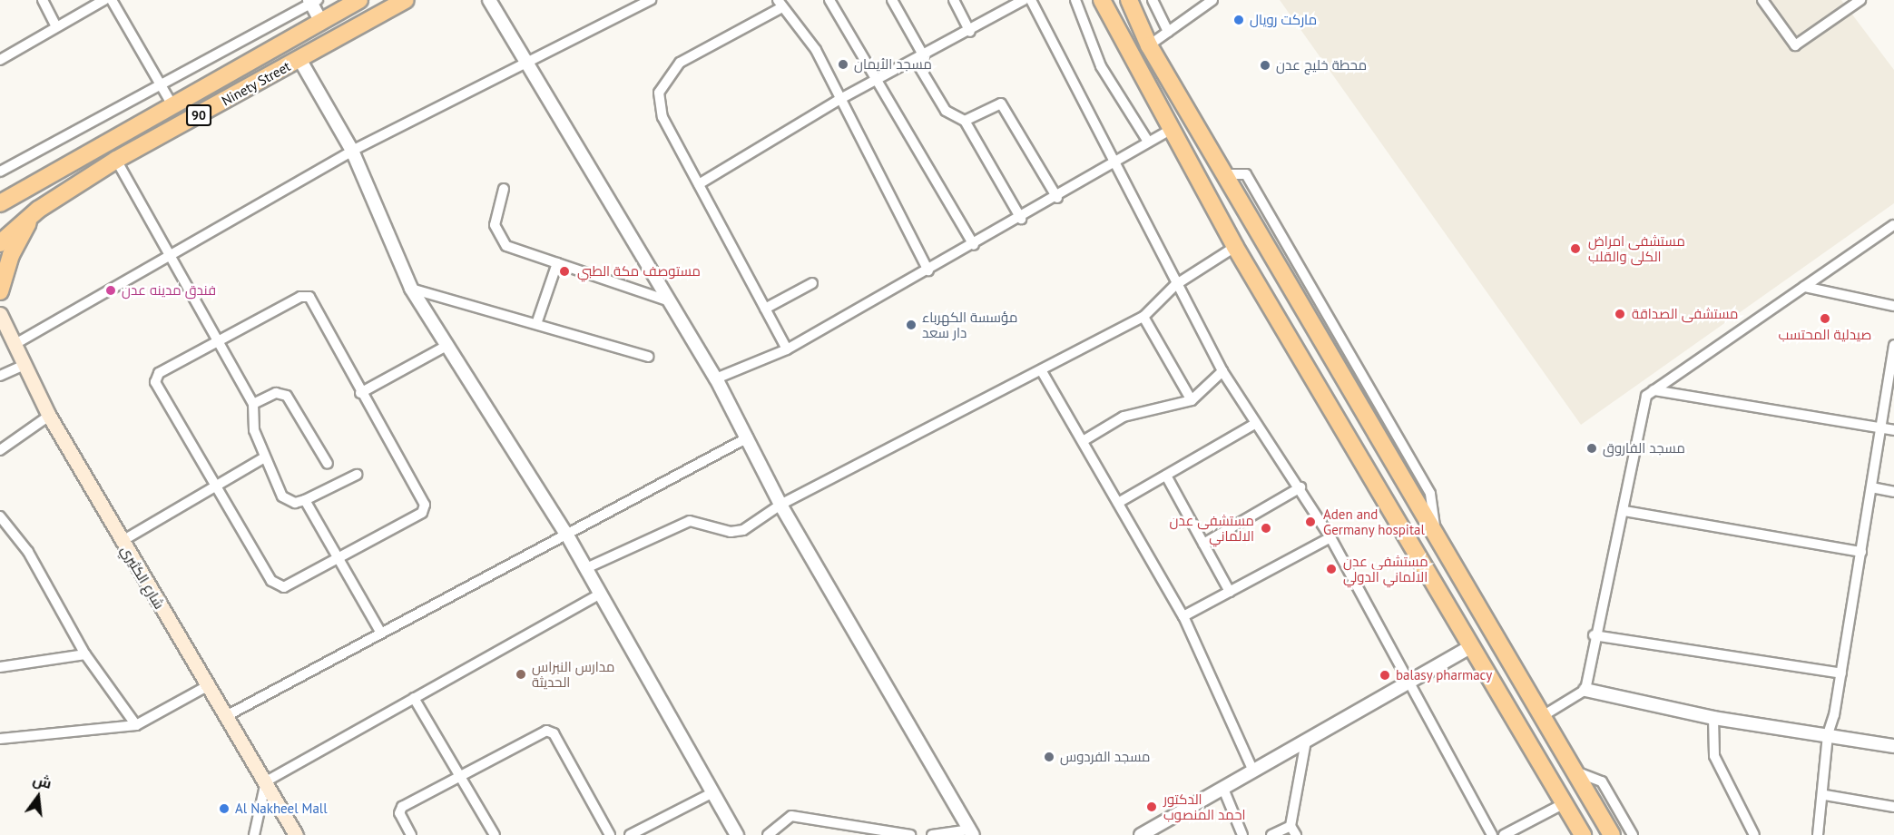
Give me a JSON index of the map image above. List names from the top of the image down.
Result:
{
  "streets": {
    "highway": ["Ninety Street", "90"],
    "main road": ["شارع الكثيري"]
  },
  "places": [
    "ماركت رويال",
    "مسجد الأيمان",
    "محطة خليج عدن",
    "مستشفى امراض الكلى والقلب",
    "مستوصف مكة الطبي",
    "فندق مدينه عدن",
    "مستشفى الصداقة",
    "صيدلية المحتسب",
    "مؤسسة الكهرباء دار سعد",
    "مسجد الفاروق",
    "Aden and Germany hospital",
    "مستشفى عدن الالماني",
    "مستشفى عدن الالماني الدولي",
    "مدارس النبراس الحديثة",
    "balasy pharmacy",
    "مسجد الفردوس",
    "الدكتور احمد المنصوب",
    "Al Nakheel Mall"
  ],
  "north": "top"
}
